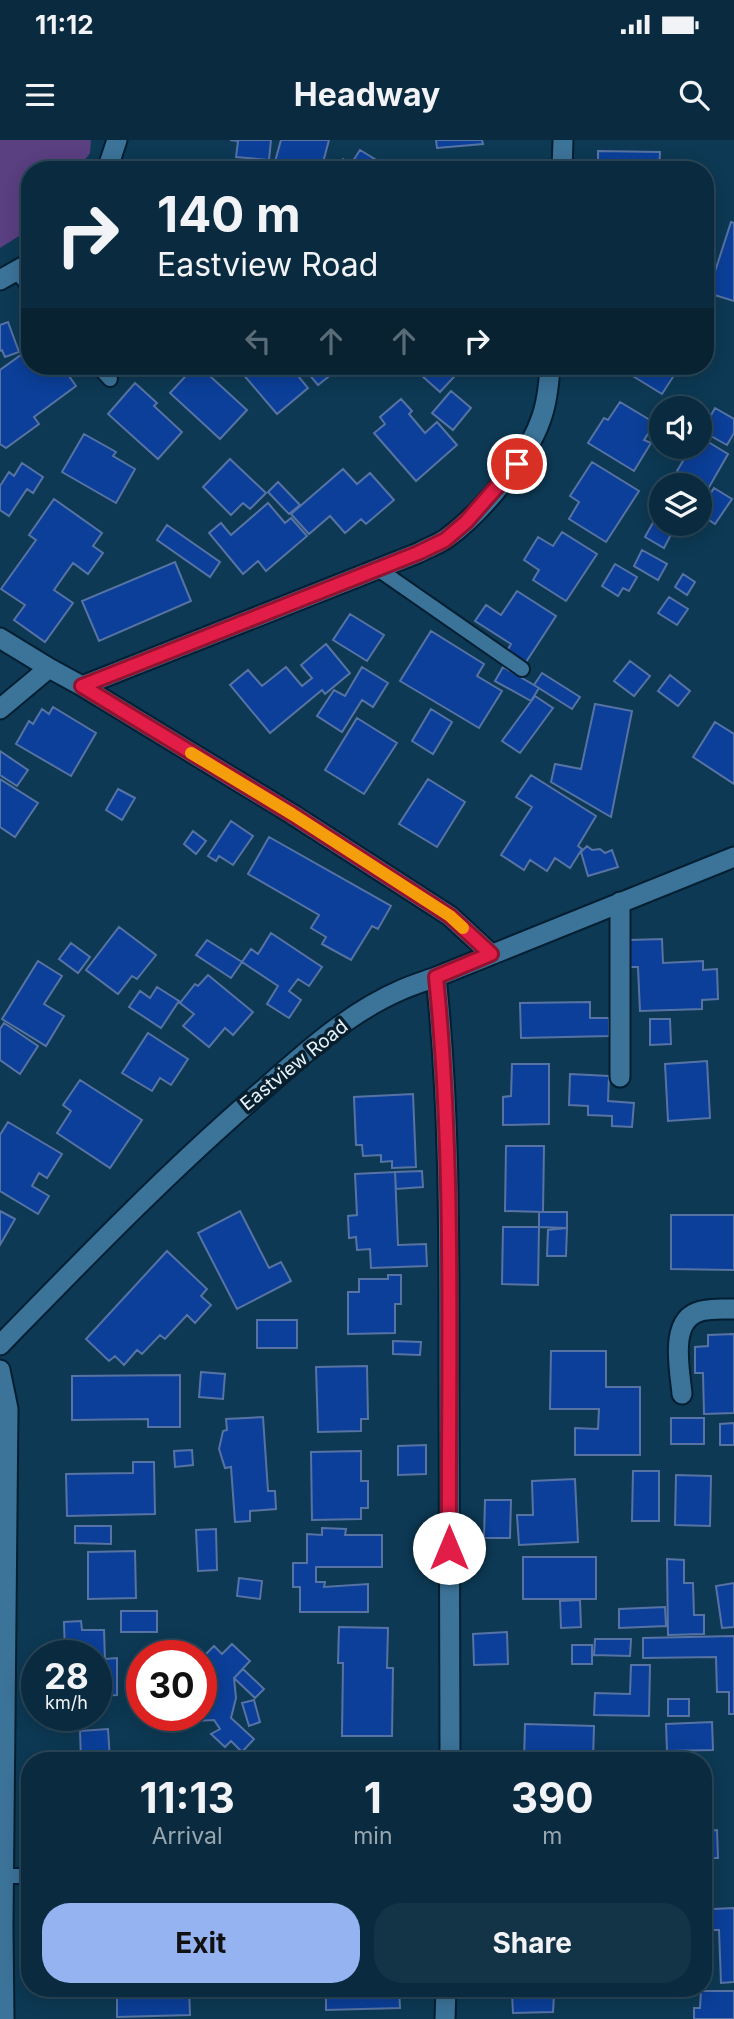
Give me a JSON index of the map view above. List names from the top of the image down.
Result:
{
  "streets": {
    "street": ["Eastview Road"]
  },
  "page": {
    "status": "11:12",
    "header": "Headway",
    "turn": ["140 m", "Eastview Road"],
    "speed": "28 km/h",
    "limit": "30",
    "eta": [
      "11:13",
      "Arrival",
      "1",
      "min",
      "390",
      "m"
    ],
    "buttons": ["Exit", "Share"]
  }
}
